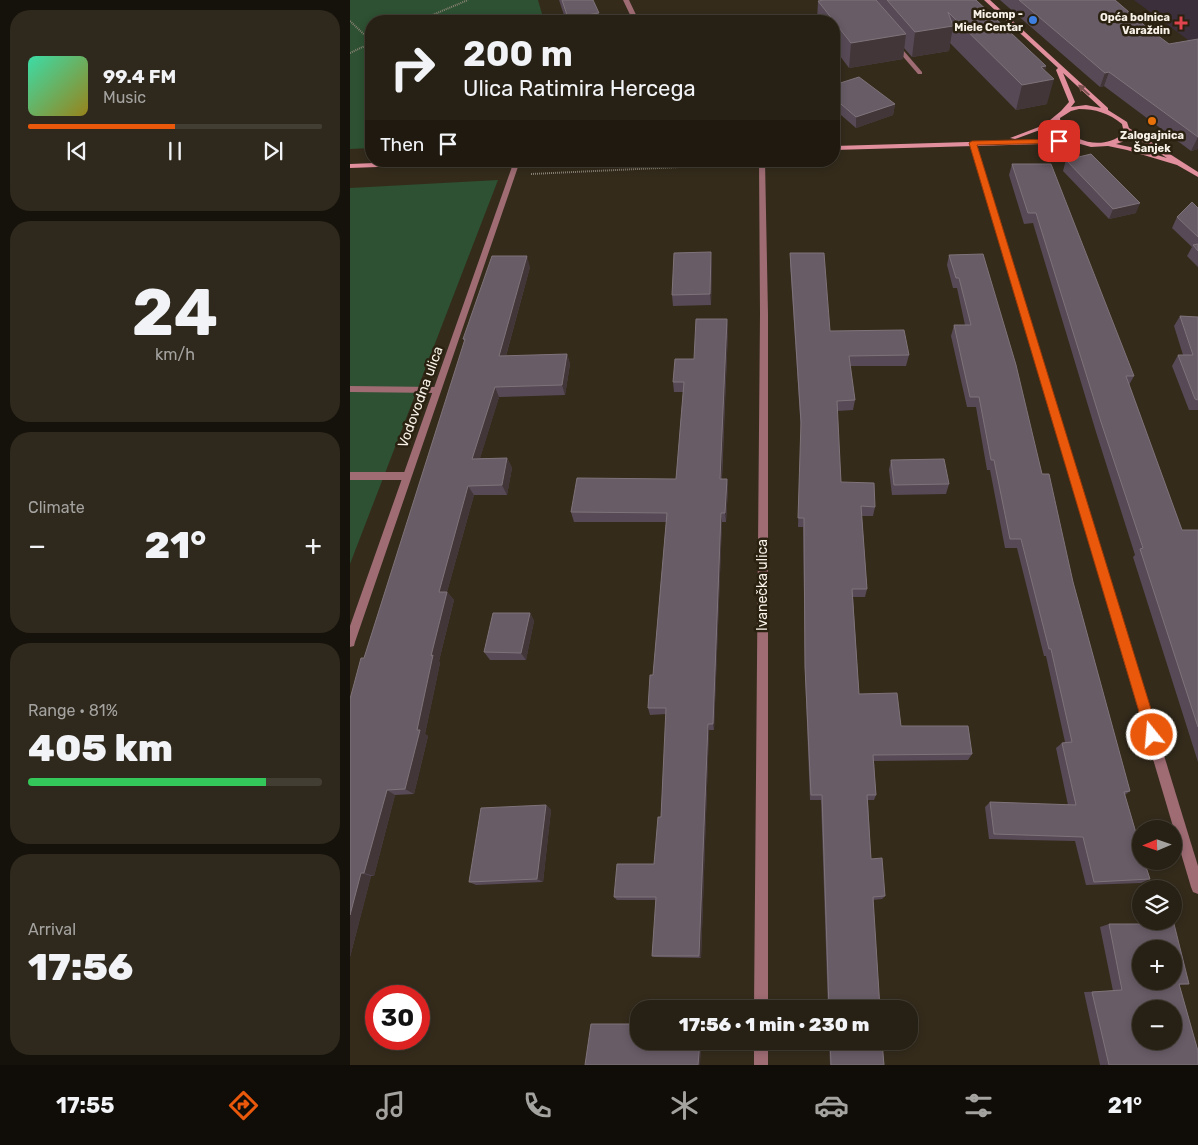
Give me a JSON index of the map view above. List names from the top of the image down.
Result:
{
  "streets": {
    "street": ["Vodovodna ulica", "Ivanečka ulica"]
  },
  "places": {
    "other": ["Micomp - Miele Centar", "Zalogajnica Šanjek"],
    "health": ["Opća bolnica Varaždin"]
  },
  "north": "left",
  "page": {
    "turn": ["200 m", "Ulica Ratimira Hercega"],
    "song": ["99.4 FM", "Music"],
    "then": "Then",
    "tile": [
      ["24", "km/h"],
      "Climate",
      ["Range · 81%", "405 km"],
      ["Arrival", "17:56"]
    ],
    "heat": ["−", "21°", "+"],
    "map_buttons": ["+", "−"],
    "limit": "30",
    "trip": "17:56 · 1 min · 230 m",
    "tabs": ["17:55", "21°"]
  }
}
